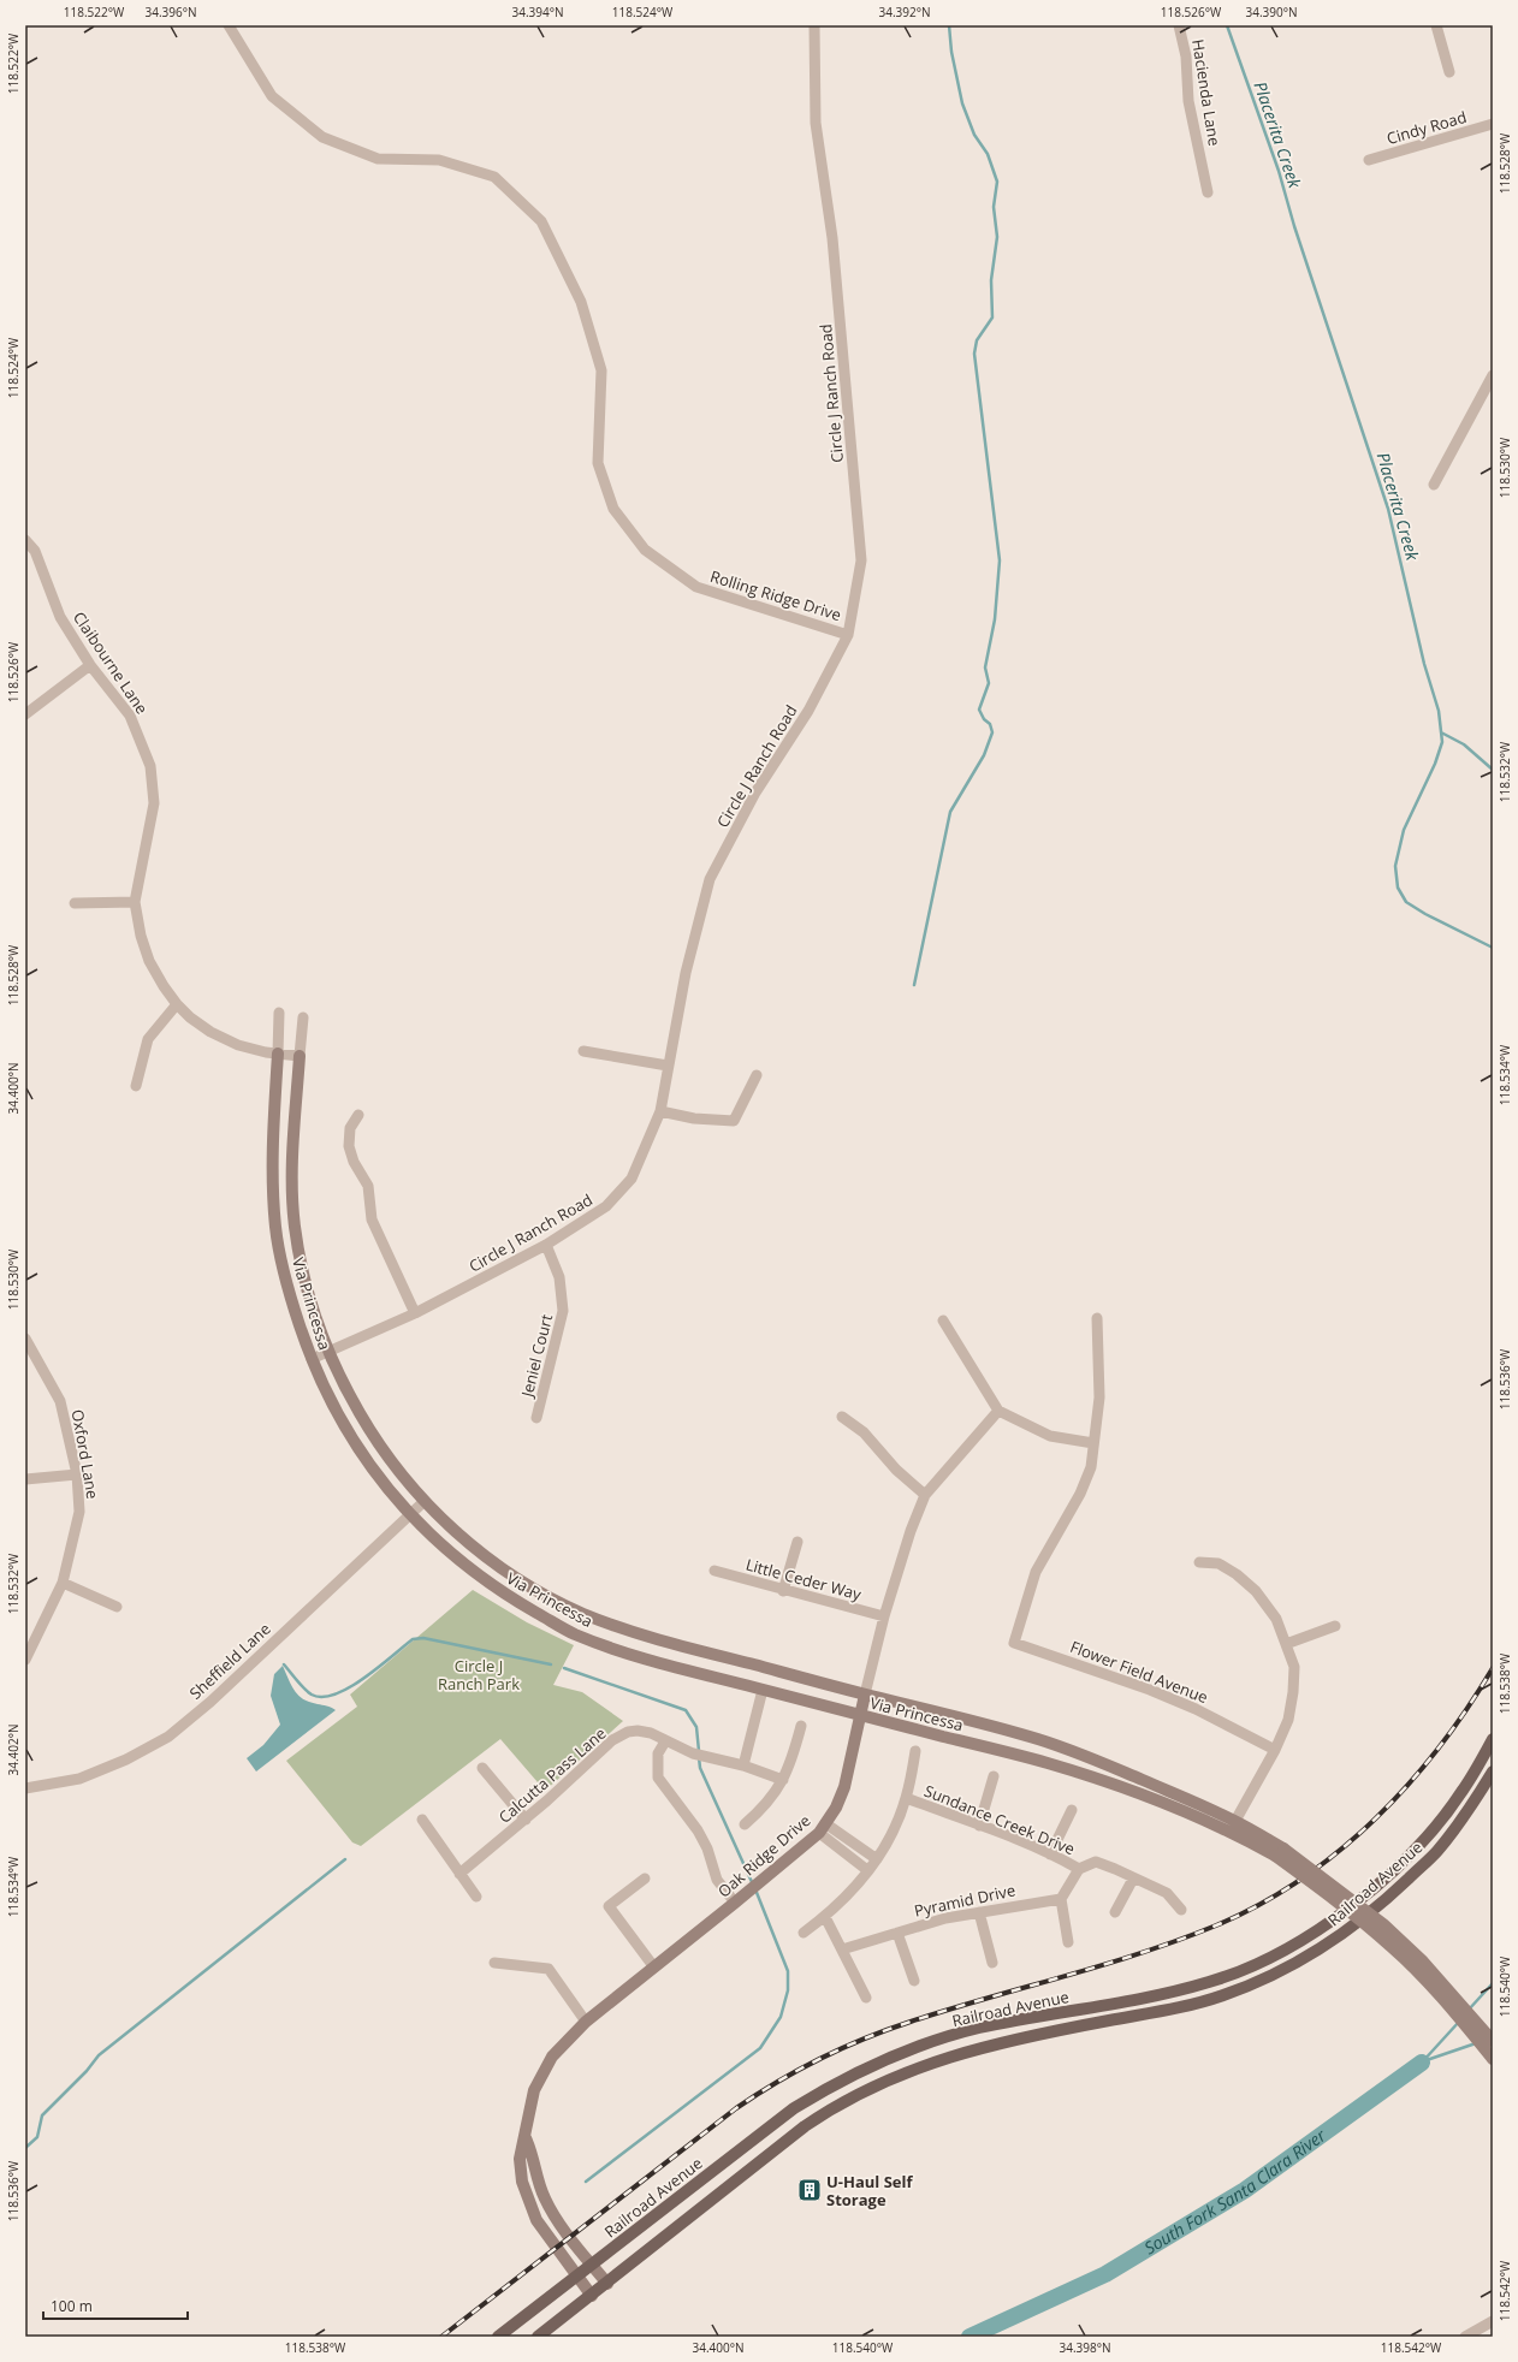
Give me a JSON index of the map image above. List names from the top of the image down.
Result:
{
  "streets": {
    "main road": ["Via Princessa", "Oak Ridge Drive", "Railroad Avenue"],
    "street": [
      "Hacienda Lane",
      "Cindy Road",
      "Circle J Ranch Road",
      "Rolling Ridge Drive",
      "Claibourne Lane",
      "Jeniel Court",
      "Oxford Lane",
      "Little Ceder Way",
      "Sheffield Lane",
      "Flower Field Avenue",
      "Calcutta Pass Lane",
      "Sundance Creek Drive",
      "Pyramid Drive"
    ]
  },
  "crossings": [
    ["Circle J Ranch Road", "Rolling Ridge Drive"],
    ["Circle J Ranch Road", "Via Princessa"],
    ["Circle J Ranch Road", "Jeniel Court"],
    ["Claibourne Lane", "Via Princessa"],
    ["Via Princessa", "Sheffield Lane"],
    ["Via Princessa", "Oak Ridge Drive"],
    ["Little Ceder Way", "Oak Ridge Drive"],
    ["Oak Ridge Drive", "Railroad Avenue"]
  ],
  "water": ["Placerita Creek", "South Fork Santa Clara River"],
  "parks": ["Circle J Ranch Park"],
  "places": {
    "building": ["U-Haul Self Storage"]
  },
  "scale_bar": "100 m",
  "coordinates": [
    "118.522°W",
    "34.396°N",
    "34.394°N",
    "118.524°W",
    "34.392°N",
    "118.526°W",
    "34.390°N",
    "118.528°W",
    "118.530°W",
    "118.532°W",
    "118.534°W",
    "34.400°N",
    "118.536°W",
    "118.538°W",
    "34.402°N",
    "118.540°W",
    "118.542°W",
    "34.398°N"
  ]
}
